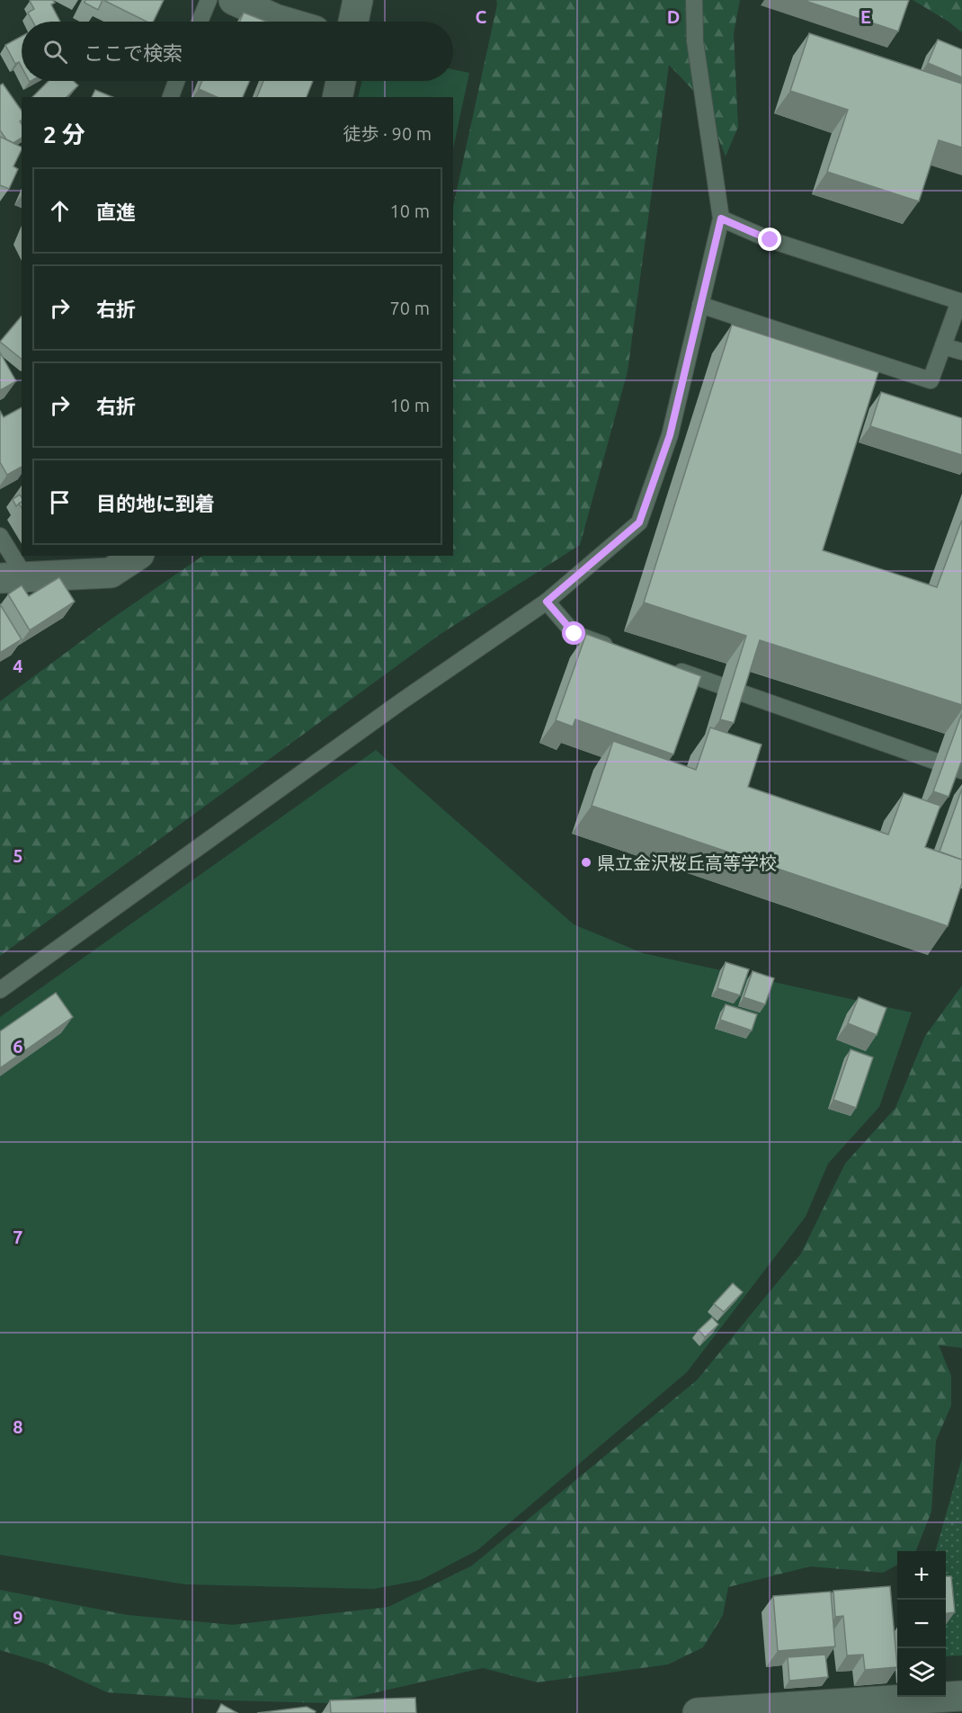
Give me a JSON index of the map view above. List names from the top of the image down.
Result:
{
  "places": ["県立金沢桜丘高等学校"],
  "page": {
    "search": "ここで検索",
    "heading": ["2 分", "徒歩 · 90 m"],
    "list": [
      ["直進", "10 m"],
      ["右折", "70 m"],
      ["右折", "10 m"],
      "目的地に到着"
    ],
    "map_buttons": ["+", "−"]
  },
  "grid": {
    "columns": ["C", "D", "E"],
    "rows": [
      "4",
      "5",
      "6",
      "7",
      "8",
      "9"
    ]
  }
}
